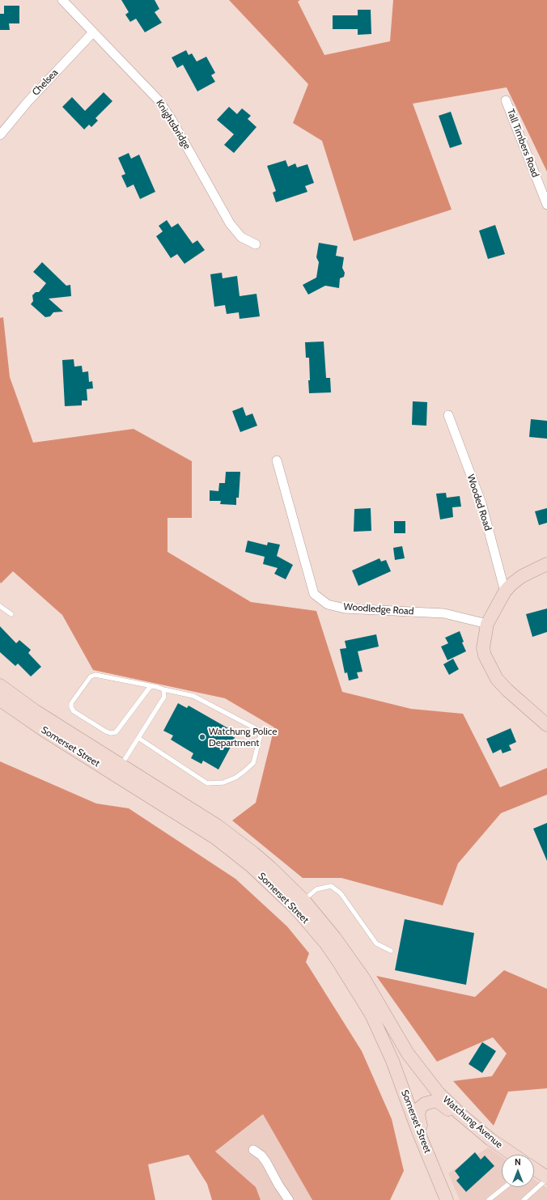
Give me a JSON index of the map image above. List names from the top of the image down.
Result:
{
  "streets": {
    "main road": ["Somerset Street", "Watchung Avenue"],
    "street": [
      "Chelsea",
      "Knightsbridge",
      "Tall Timbers Road",
      "Wooded Road",
      "Woodledge Road"
    ]
  },
  "crossings": [
    ["Chelsea", "Knightsbridge"],
    ["Somerset Street", "Watchung Avenue"]
  ],
  "places": ["Watchung Police Department"],
  "north": "top"
}
